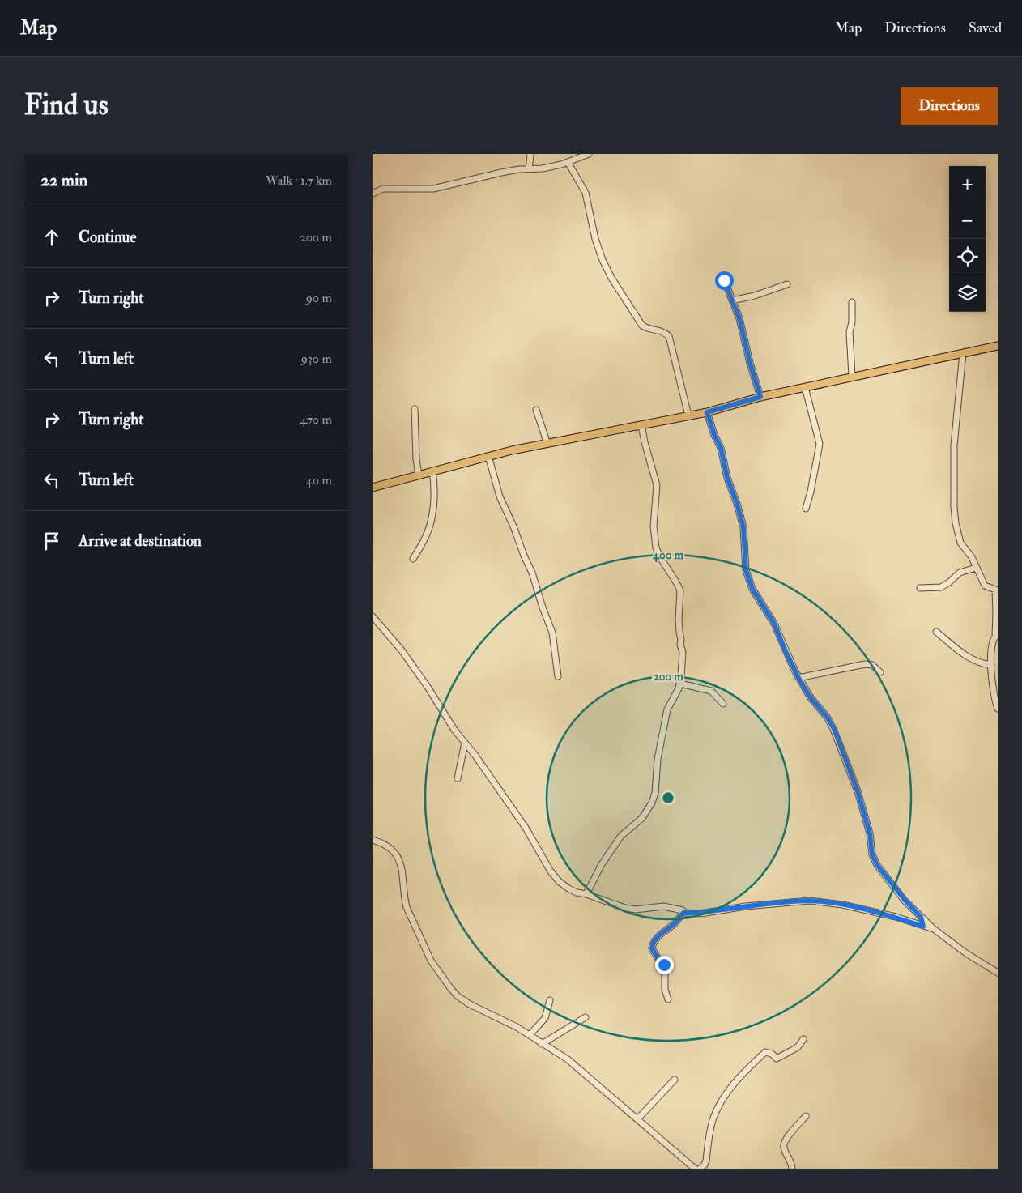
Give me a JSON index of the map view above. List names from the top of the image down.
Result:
{
  "page": {
    "header": "Map",
    "nav": ["Map", "Directions", "Saved"],
    "buttons": "Directions",
    "title": "Find us",
    "heading": ["22 min", "Walk · 1.7 km"],
    "map_buttons": ["+", "−"],
    "list": [
      ["Continue", "200 m"],
      ["Turn right", "90 m"],
      ["Turn left", "930 m"],
      ["Turn right", "470 m"],
      ["Turn left", "40 m"],
      "Arrive at destination"
    ]
  },
  "rings": ["400 m", "200 m"]
}
